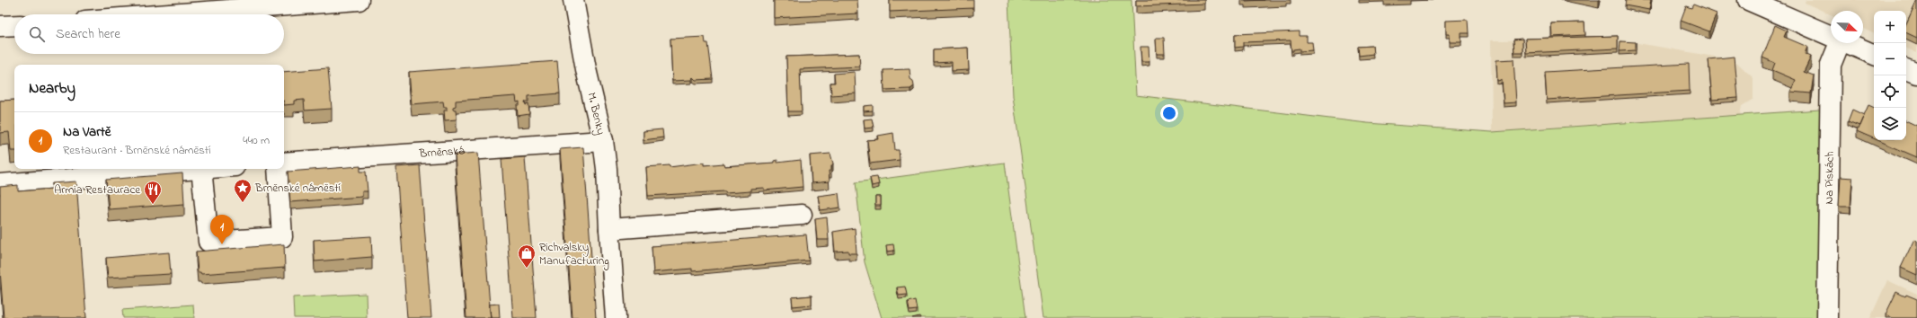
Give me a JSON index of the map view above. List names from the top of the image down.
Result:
{
  "streets": {
    "street": ["M. Benky", "Brněnská", "Na Pískách"]
  },
  "crossings": [
    ["M. Benky", "Brněnská"]
  ],
  "places": {
    "place": ["Brněnské náměstí"],
    "restaurant": ["Armia Restaurace"],
    "shop": ["Richvalsky Manufacturing"]
  },
  "north": "bottom right",
  "page": {
    "map_buttons": ["+", "−"],
    "search": "Search here",
    "heading": "Nearby",
    "list": [
      {
        "mark": "1",
        "name": "Na Vartě",
        "note": "Restaurant · Brněnské náměstí",
        "value": "440 m"
      }
    ],
    "pins": "1"
  }
}
